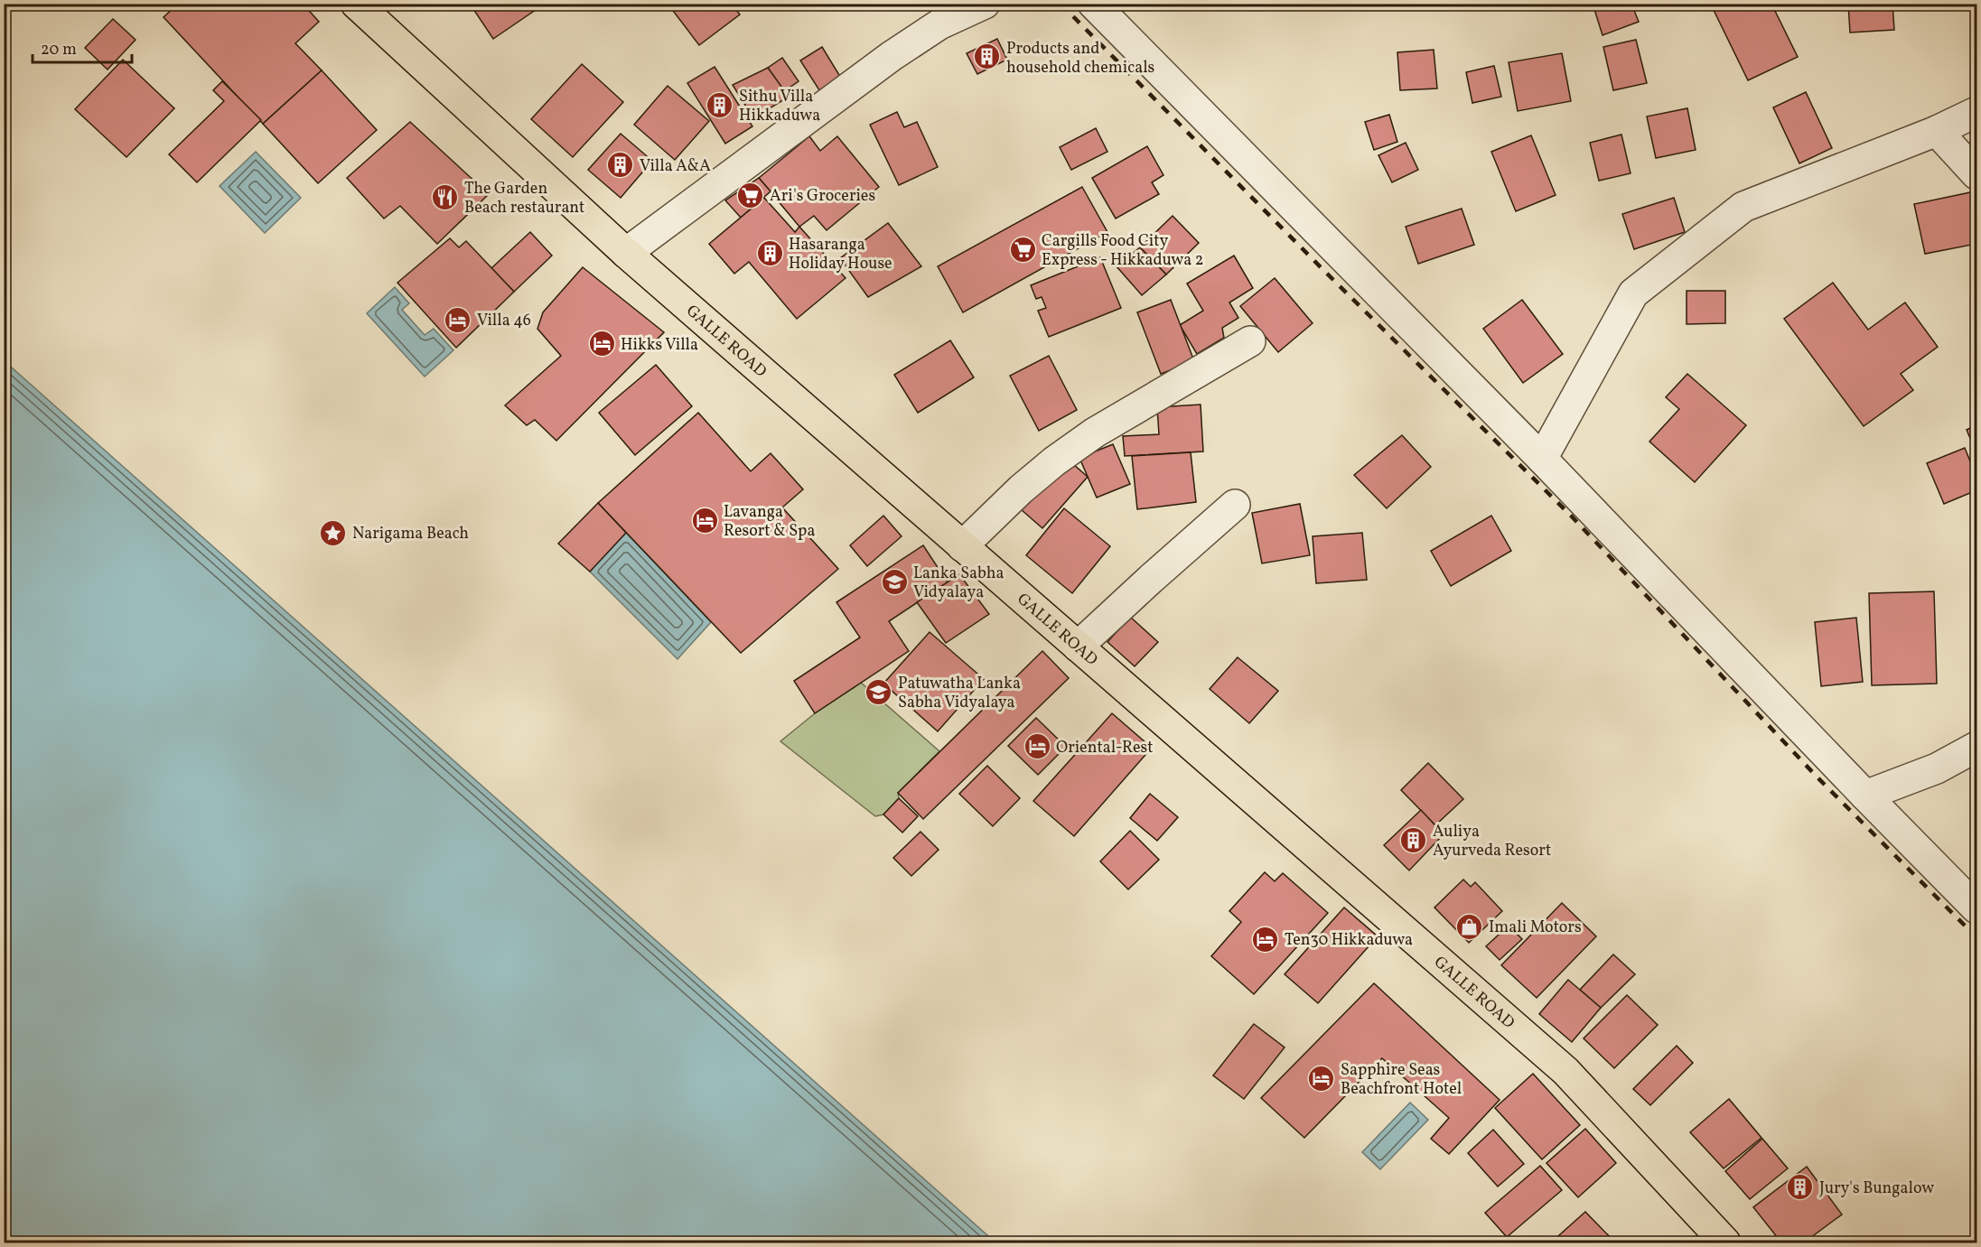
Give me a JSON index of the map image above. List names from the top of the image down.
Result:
{
  "streets": {
    "highway": ["GALLE ROAD"]
  },
  "places": {
    "building": [
      "Products and household chemicals",
      "Sithu Villa Hikkaduwa",
      "Villa A&A",
      "Hasaranga Holiday House",
      "Auliya Ayurveda Resort",
      "Jury's Bungalow"
    ],
    "supermarket": ["Ari's Groceries", "Cargills Food City Express - Hikkaduwa 2"],
    "restaurant": ["The Garden Beach restaurant"],
    "hotel": [
      "Villa 46",
      "Hikks Villa",
      "Lavanga Resort & Spa",
      "Oriental-Rest",
      "Ten30 Hikkaduwa",
      "Sapphire Seas Beachfront Hotel"
    ],
    "place": ["Narigama Beach"],
    "school or university": ["Lanka Sabha Vidyalaya", "Patuwatha Lanka Sabha Vidyalaya"],
    "shop": ["Imali Motors"]
  },
  "scale_bar": "20 m"
}
